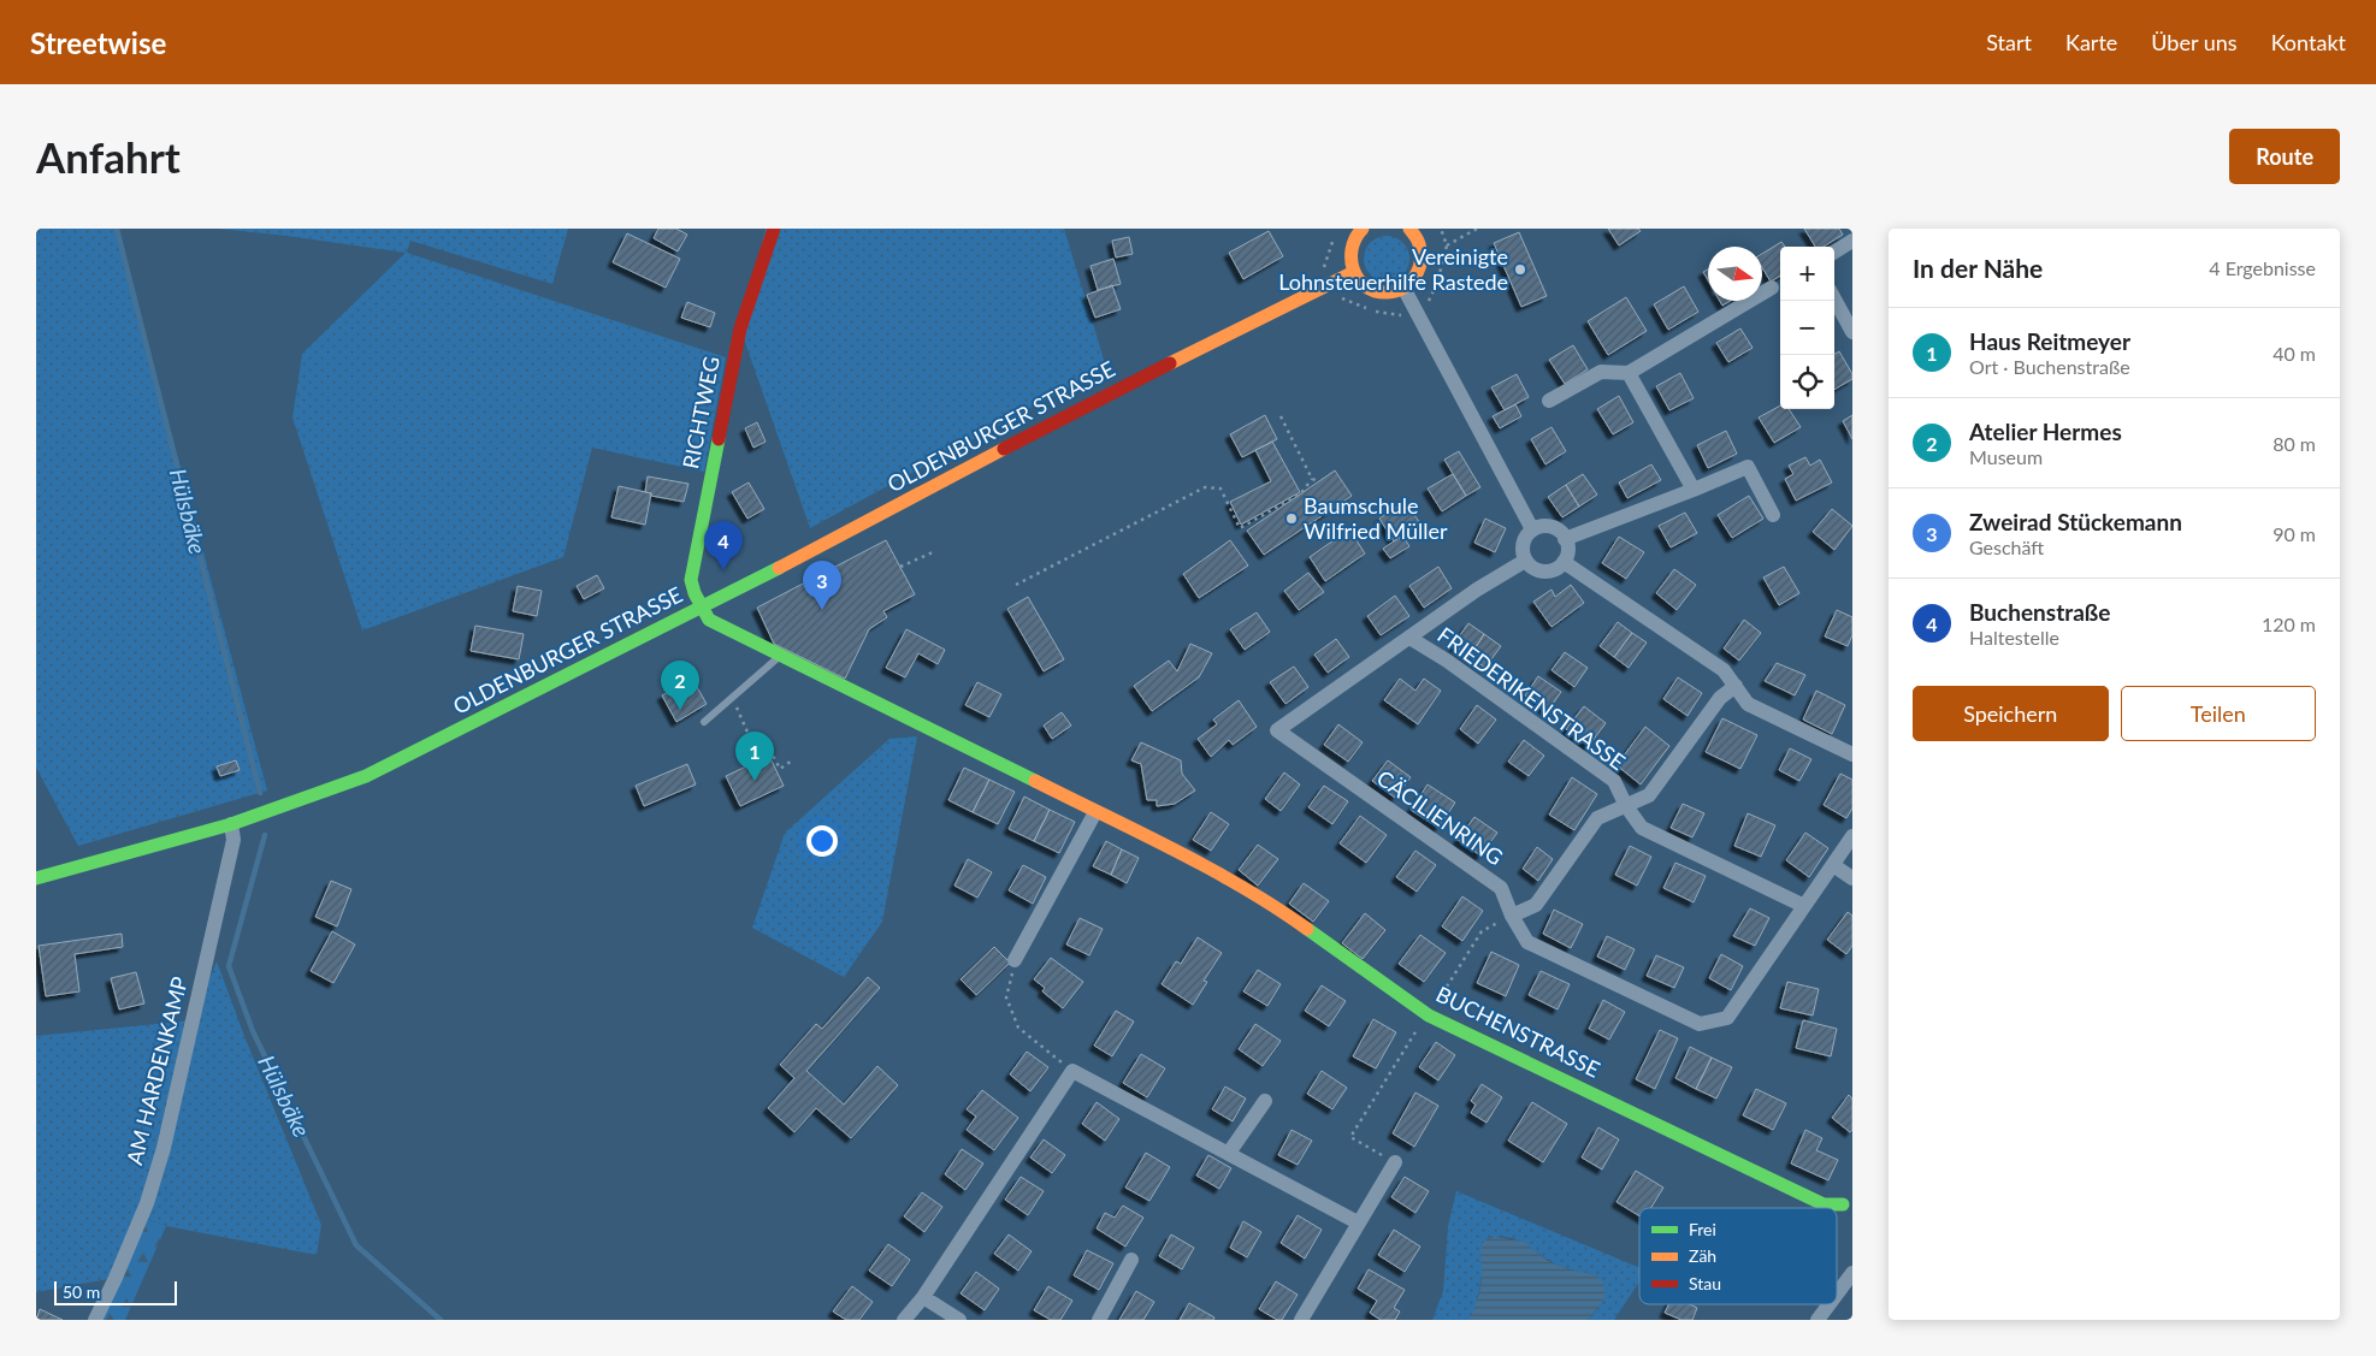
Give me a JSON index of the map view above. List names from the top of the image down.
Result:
{
  "streets": {
    "street": [
      "RICHTWEG",
      "OLDENBURGER STRASSE",
      "FRIEDERIKENSTRASSE",
      "CÄCILIENRING",
      "BUCHENSTRASSE",
      "AM HARDENKAMP"
    ]
  },
  "crossings": [
    ["RICHTWEG", "OLDENBURGER STRASSE"],
    ["RICHTWEG", "BUCHENSTRASSE"],
    ["OLDENBURGER STRASSE", "BUCHENSTRASSE"],
    ["OLDENBURGER STRASSE", "AM HARDENKAMP"],
    ["FRIEDERIKENSTRASSE", "CÄCILIENRING"]
  ],
  "water": ["Hülsbäke"],
  "places": ["Vereinigte Lohnsteuerhilfe Rastede", "Baumschule Wilfried Müller"],
  "legend": ["Frei", "Zäh", "Stau"],
  "scale_bar": "50 m",
  "north": "right",
  "page": {
    "header": "Streetwise",
    "nav": [
      "Start",
      "Karte",
      "Über uns",
      "Kontakt"
    ],
    "buttons": [
      "Route",
      ["Speichern", "Teilen"]
    ],
    "title": "Anfahrt",
    "heading": ["In der Nähe", "4 Ergebnisse"],
    "map_buttons": ["+", "−"],
    "list": [
      {
        "mark": "1",
        "name": "Haus Reitmeyer",
        "note": "Ort · Buchenstraße",
        "value": "40 m"
      },
      {
        "mark": "2",
        "name": "Atelier Hermes",
        "note": "Museum",
        "value": "80 m"
      },
      {
        "mark": "3",
        "name": "Zweirad Stückemann",
        "note": "Geschäft",
        "value": "90 m"
      },
      {
        "mark": "4",
        "name": "Buchenstraße",
        "note": "Haltestelle",
        "value": "120 m"
      }
    ],
    "pins": [
      "4",
      "3",
      "2",
      "1"
    ],
    "scale": "50 m"
  }
}
